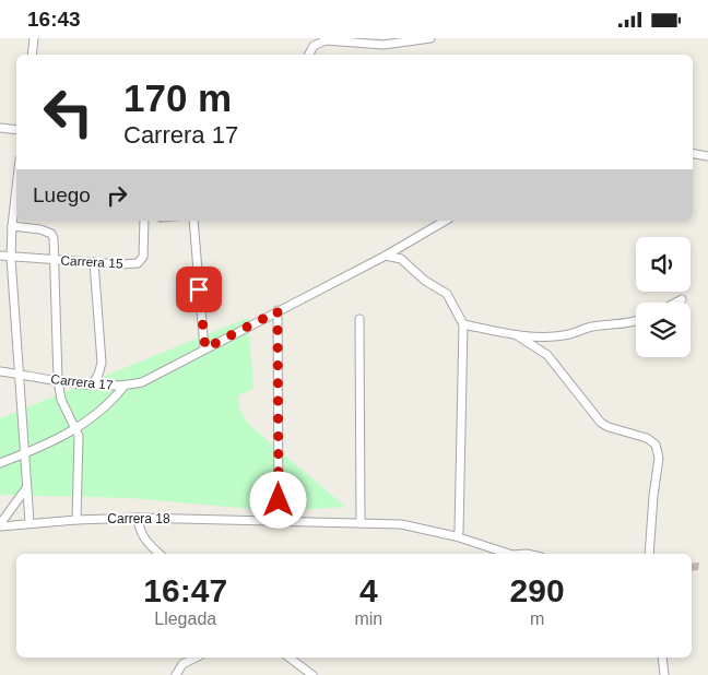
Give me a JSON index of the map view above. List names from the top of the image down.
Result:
{
  "streets": {
    "street": ["Carrera 15", "Carrera 17", "Carrera 18"]
  },
  "page": {
    "status": "16:43",
    "turn": ["170 m", "Carrera 17"],
    "then": "Luego",
    "eta": [
      "16:47",
      "Llegada",
      "4",
      "min",
      "290",
      "m"
    ]
  }
}
